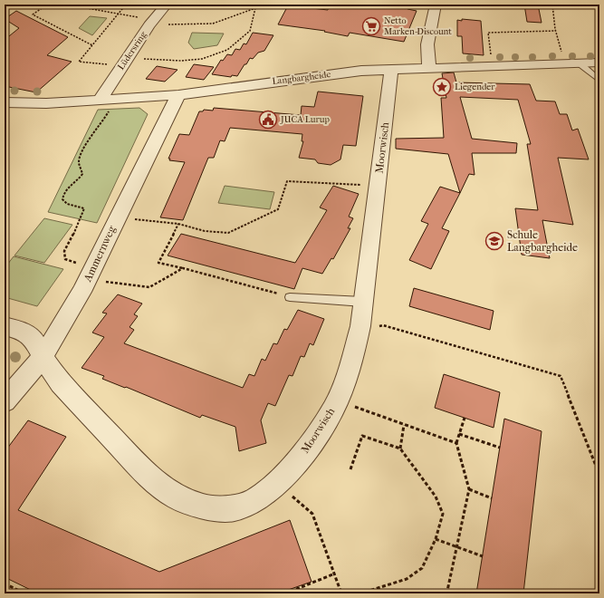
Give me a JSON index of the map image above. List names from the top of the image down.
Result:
{
  "streets": {
    "street": [
      "Lüdersring",
      "Langbargheide",
      "Moorwisch",
      "Ammernweg"
    ]
  },
  "crossings": [
    ["Lüdersring", "Langbargheide"],
    ["Langbargheide", "Moorwisch"],
    ["Langbargheide", "Ammernweg"],
    ["Moorwisch", "Ammernweg"]
  ],
  "places": {
    "supermarket": ["Netto Marken-Discount"],
    "place": ["Liegender"],
    "public building": ["JUCA Lurup"],
    "school or university": ["Schule Langbargheide"]
  }
}
